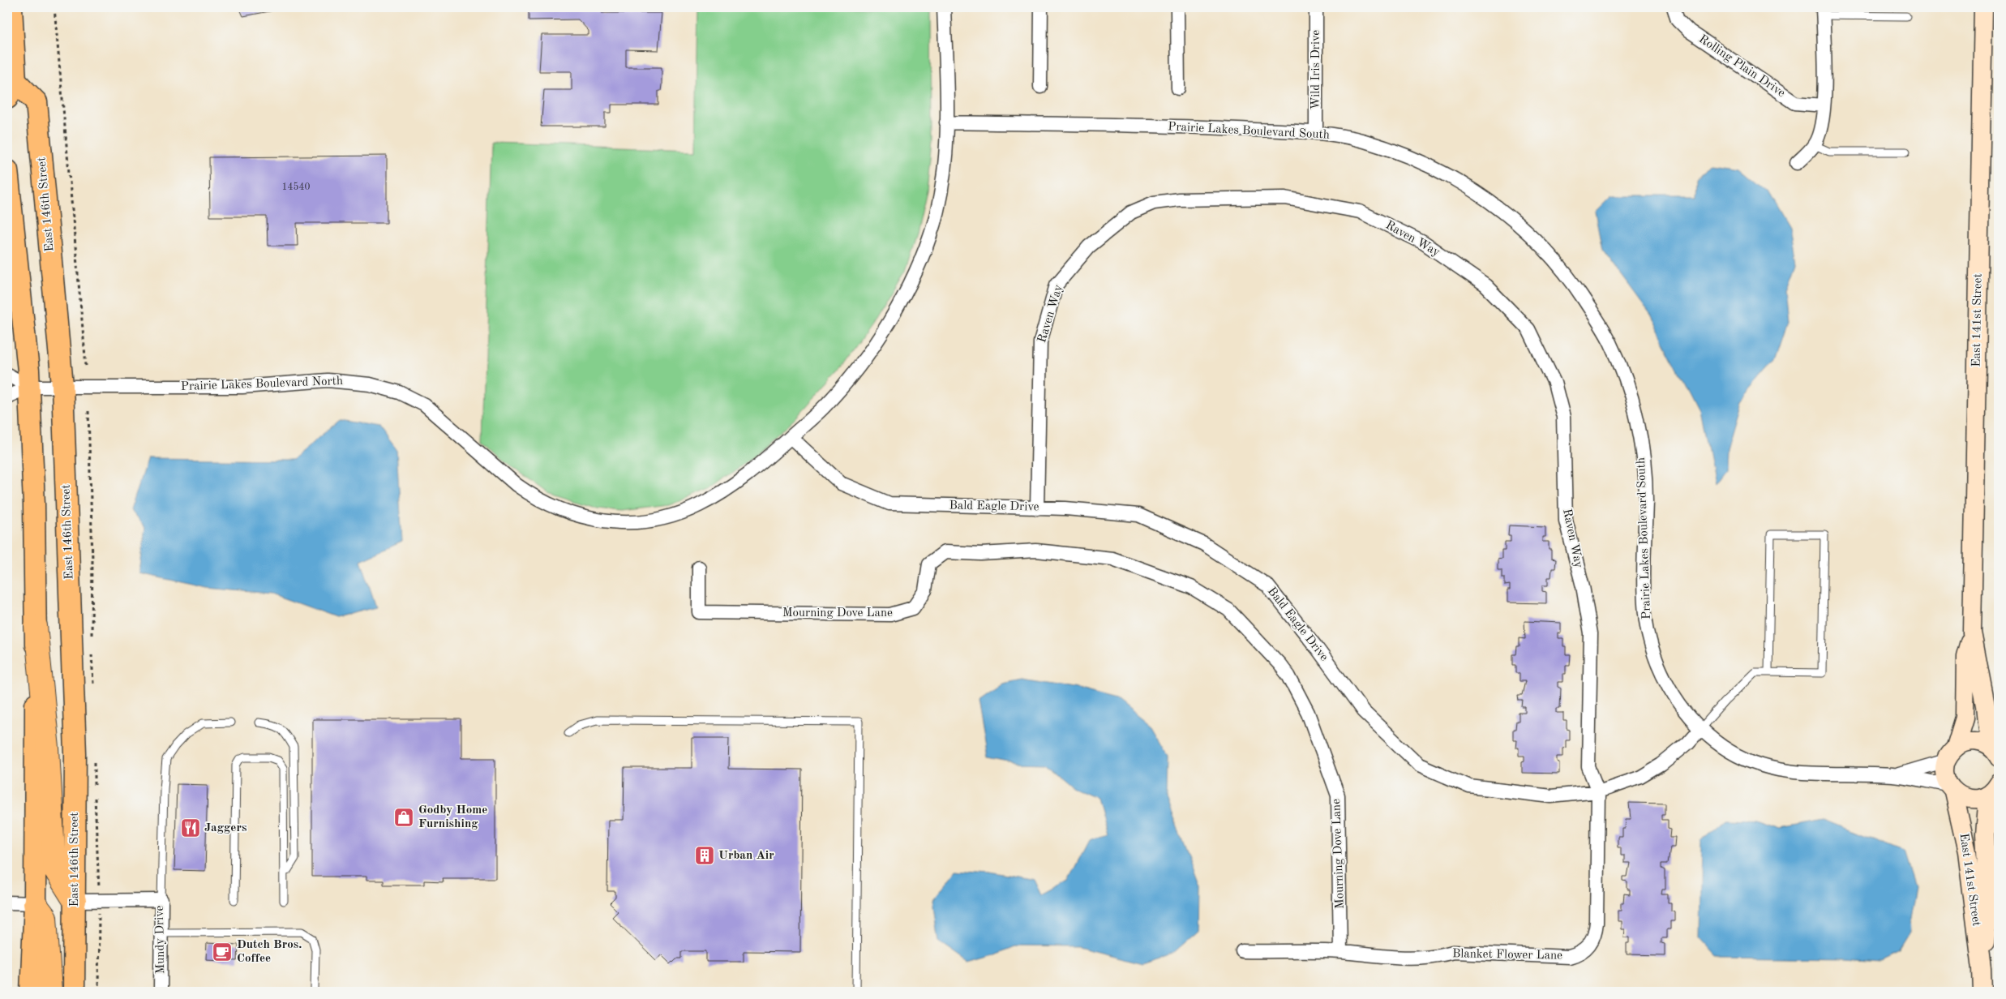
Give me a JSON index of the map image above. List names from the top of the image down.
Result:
{
  "streets": {
    "main road": ["East 146th Street"],
    "street": [
      "Rolling Plain Drive",
      "Wild Iris Drive",
      "Prairie Lakes Boulevard South",
      "Raven Way",
      "East 141st Street",
      "Prairie Lakes Boulevard North",
      "Bald Eagle Drive",
      "Mourning Dove Lane",
      "Mundy Drive",
      "Blanket Flower Lane"
    ]
  },
  "crossings": [
    ["Wild Iris Drive", "Prairie Lakes Boulevard South"],
    ["Prairie Lakes Boulevard South", "East 141st Street"],
    ["Prairie Lakes Boulevard South", "Prairie Lakes Boulevard North"],
    ["Prairie Lakes Boulevard South", "Bald Eagle Drive"],
    ["East 146th Street", "Prairie Lakes Boulevard North"],
    ["East 146th Street", "Mundy Drive"],
    ["Raven Way", "Bald Eagle Drive"],
    ["Raven Way", "Blanket Flower Lane"],
    ["Prairie Lakes Boulevard North", "Bald Eagle Drive"],
    ["Bald Eagle Drive", "Blanket Flower Lane"],
    ["Mourning Dove Lane", "Blanket Flower Lane"]
  ],
  "places": {
    "shop": ["Godby Home Furnishing"],
    "restaurant": ["Jaggers"],
    "building": ["Urban Air"],
    "cafe": ["Dutch Bros. Coffee"]
  },
  "house_numbers": ["14540"]
}
